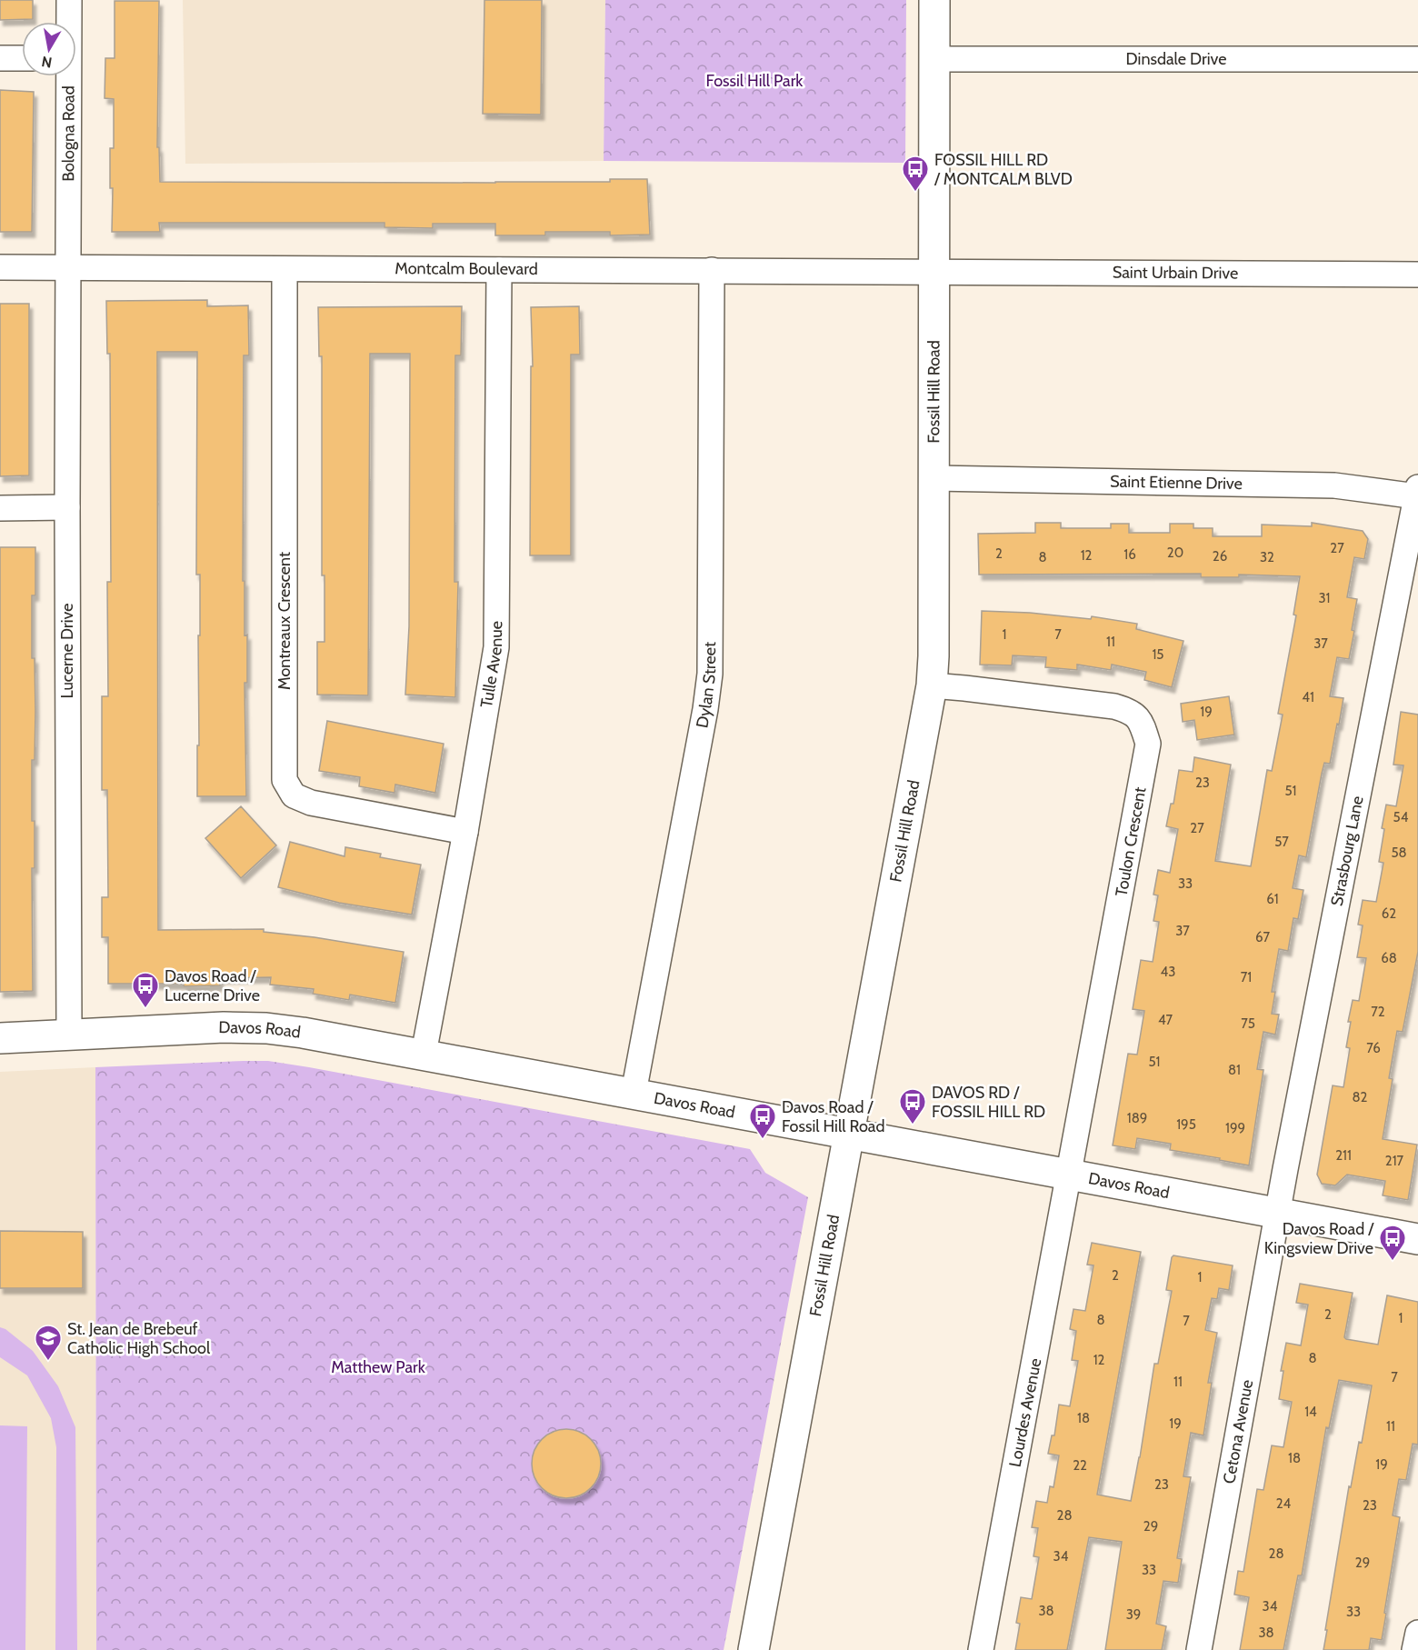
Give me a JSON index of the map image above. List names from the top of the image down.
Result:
{
  "streets": {
    "street": [
      "Dinsdale Drive",
      "Bologna Road",
      "Montcalm Boulevard",
      "Saint Urbain Drive",
      "Fossil Hill Road",
      "Saint Etienne Drive",
      "Montreaux Crescent",
      "Lucerne Drive",
      "Tulle Avenue",
      "Dylan Street",
      "Toulon Crescent",
      "Strasbourg Lane",
      "Davos Road",
      "Lourdes Avenue",
      "Cetona Avenue"
    ]
  },
  "crossings": [
    ["Dinsdale Drive", "Fossil Hill Road"],
    ["Bologna Road", "Montcalm Boulevard"],
    ["Bologna Road", "Lucerne Drive"],
    ["Montcalm Boulevard", "Saint Urbain Drive"],
    ["Montcalm Boulevard", "Fossil Hill Road"],
    ["Montcalm Boulevard", "Montreaux Crescent"],
    ["Montcalm Boulevard", "Lucerne Drive"],
    ["Montcalm Boulevard", "Tulle Avenue"],
    ["Montcalm Boulevard", "Dylan Street"],
    ["Saint Urbain Drive", "Fossil Hill Road"],
    ["Fossil Hill Road", "Saint Etienne Drive"],
    ["Fossil Hill Road", "Toulon Crescent"],
    ["Fossil Hill Road", "Davos Road"],
    ["Saint Etienne Drive", "Strasbourg Lane"],
    ["Montreaux Crescent", "Tulle Avenue"],
    ["Lucerne Drive", "Davos Road"],
    ["Tulle Avenue", "Davos Road"],
    ["Dylan Street", "Davos Road"],
    ["Toulon Crescent", "Davos Road"],
    ["Toulon Crescent", "Lourdes Avenue"],
    ["Strasbourg Lane", "Davos Road"],
    ["Strasbourg Lane", "Cetona Avenue"],
    ["Davos Road", "Lourdes Avenue"],
    ["Davos Road", "Cetona Avenue"]
  ],
  "parks": ["Fossil Hill Park", "Matthew Park"],
  "places": {
    "bus stop": [
      "FOSSIL HILL RD / MONTCALM BLVD",
      "Davos Road / Lucerne Drive",
      "DAVOS RD / FOSSIL HILL RD",
      "Davos Road / Fossil Hill Road",
      "Davos Road / Kingsview Drive"
    ],
    "school or university": ["St. Jean de Brebeuf Catholic High School"]
  },
  "house_numbers": [
    "27",
    "20",
    "2",
    "16",
    "12",
    "26",
    "8",
    "32",
    "31",
    "1",
    "7",
    "11",
    "37",
    "15",
    "41",
    "19",
    "23",
    "51",
    "54",
    "27",
    "57",
    "58",
    "33",
    "61",
    "62",
    "37",
    "67",
    "68",
    "43",
    "71",
    "72",
    "47",
    "75",
    "76",
    "51",
    "81",
    "82",
    "189",
    "195",
    "199",
    "211",
    "217",
    "2",
    "1",
    "2",
    "1",
    "8",
    "7",
    "8",
    "12",
    "7",
    "11",
    "14",
    "18",
    "19",
    "11",
    "18",
    "19",
    "22",
    "23",
    "24",
    "23",
    "28",
    "29",
    "28",
    "34",
    "29",
    "33",
    "34",
    "38",
    "33",
    "39",
    "38"
  ],
  "north": "bottom"
}
